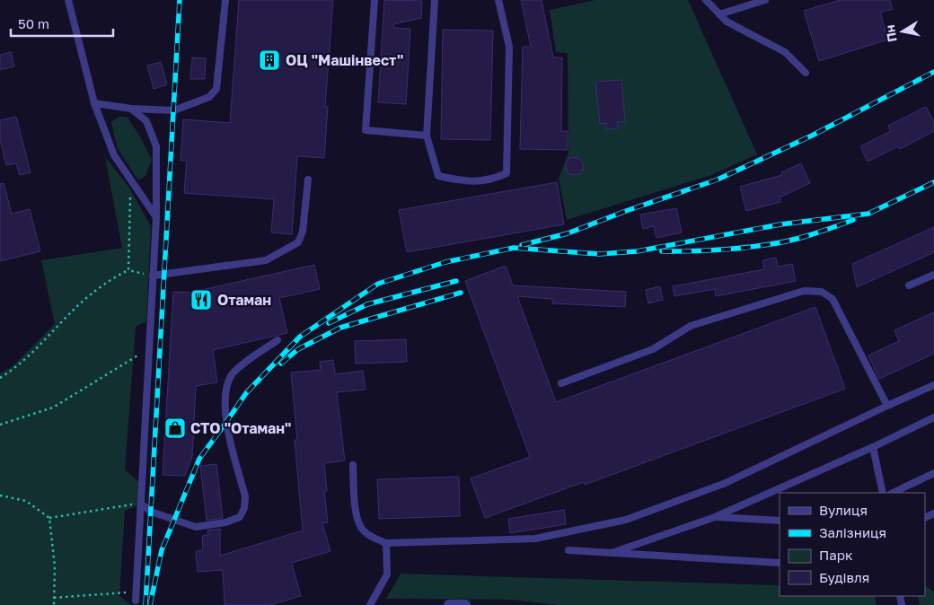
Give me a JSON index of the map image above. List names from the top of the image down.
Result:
{
  "places": {
    "building": ["ОЦ \"Машінвест\""],
    "restaurant": ["Отаман"],
    "shop": ["СТО \"Отаман\""]
  },
  "legend": [
    "Вулиця",
    "Залізниця",
    "Парк",
    "Будівля"
  ],
  "scale_bar": "50 m",
  "north": "left"
}
